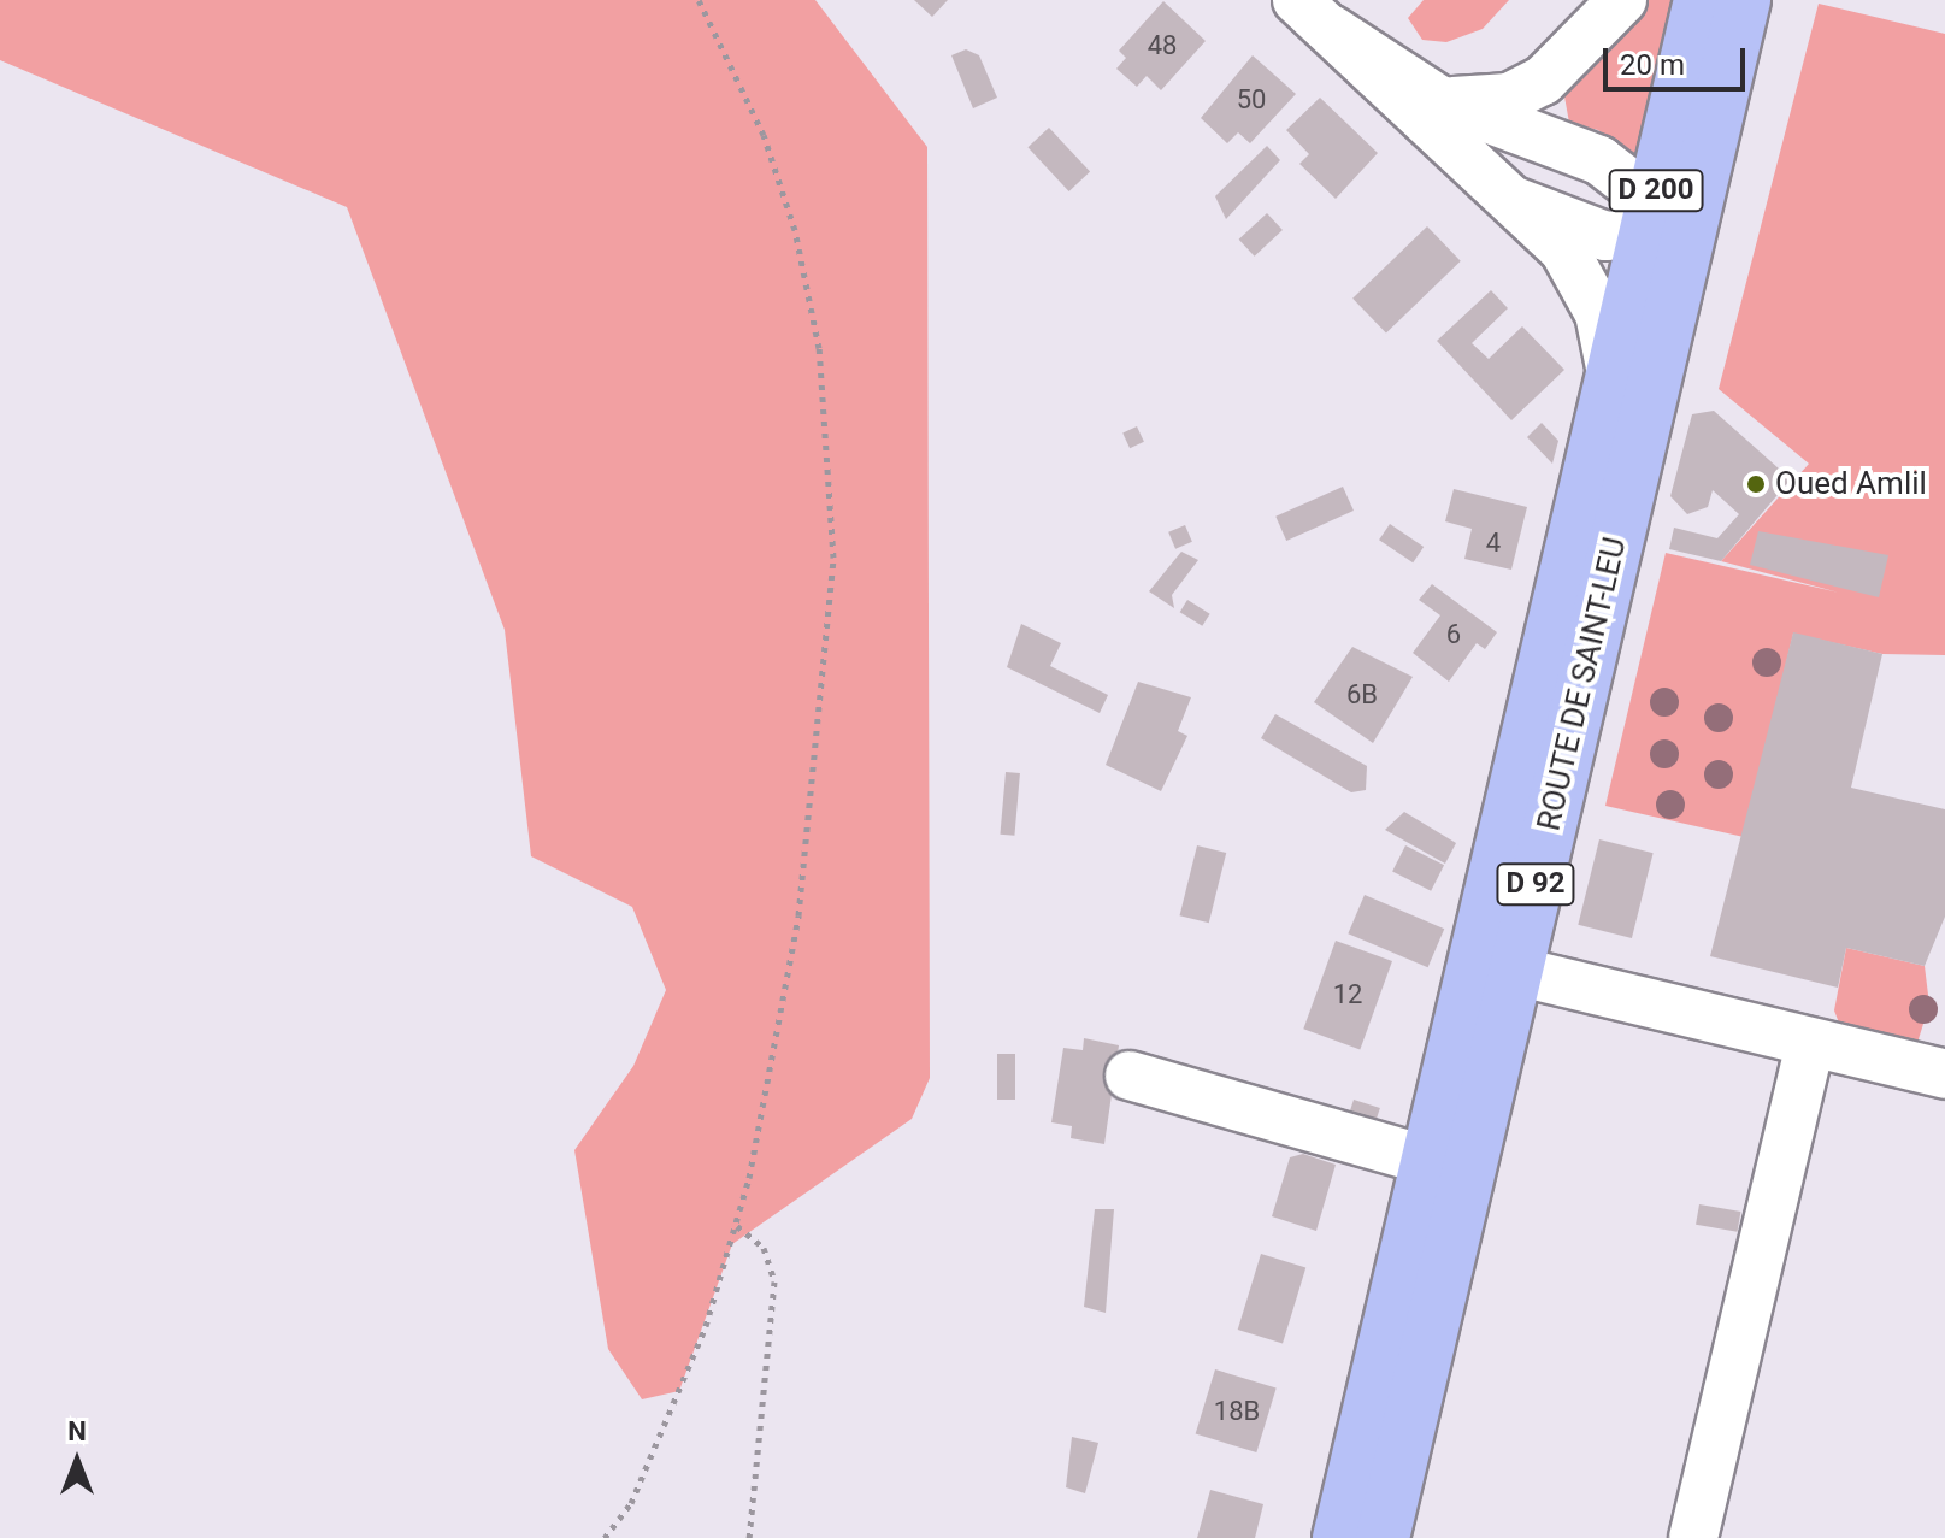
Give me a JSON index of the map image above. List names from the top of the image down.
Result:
{
  "streets": {
    "main road": ["D 200", "ROUTE DE SAINT-LEU", "D 92"]
  },
  "places": ["Oued Amlil"],
  "house_numbers": [
    "48",
    "50",
    "4",
    "6",
    "6B",
    "12",
    "18B"
  ],
  "scale_bar": "20 m",
  "north": "top"
}
